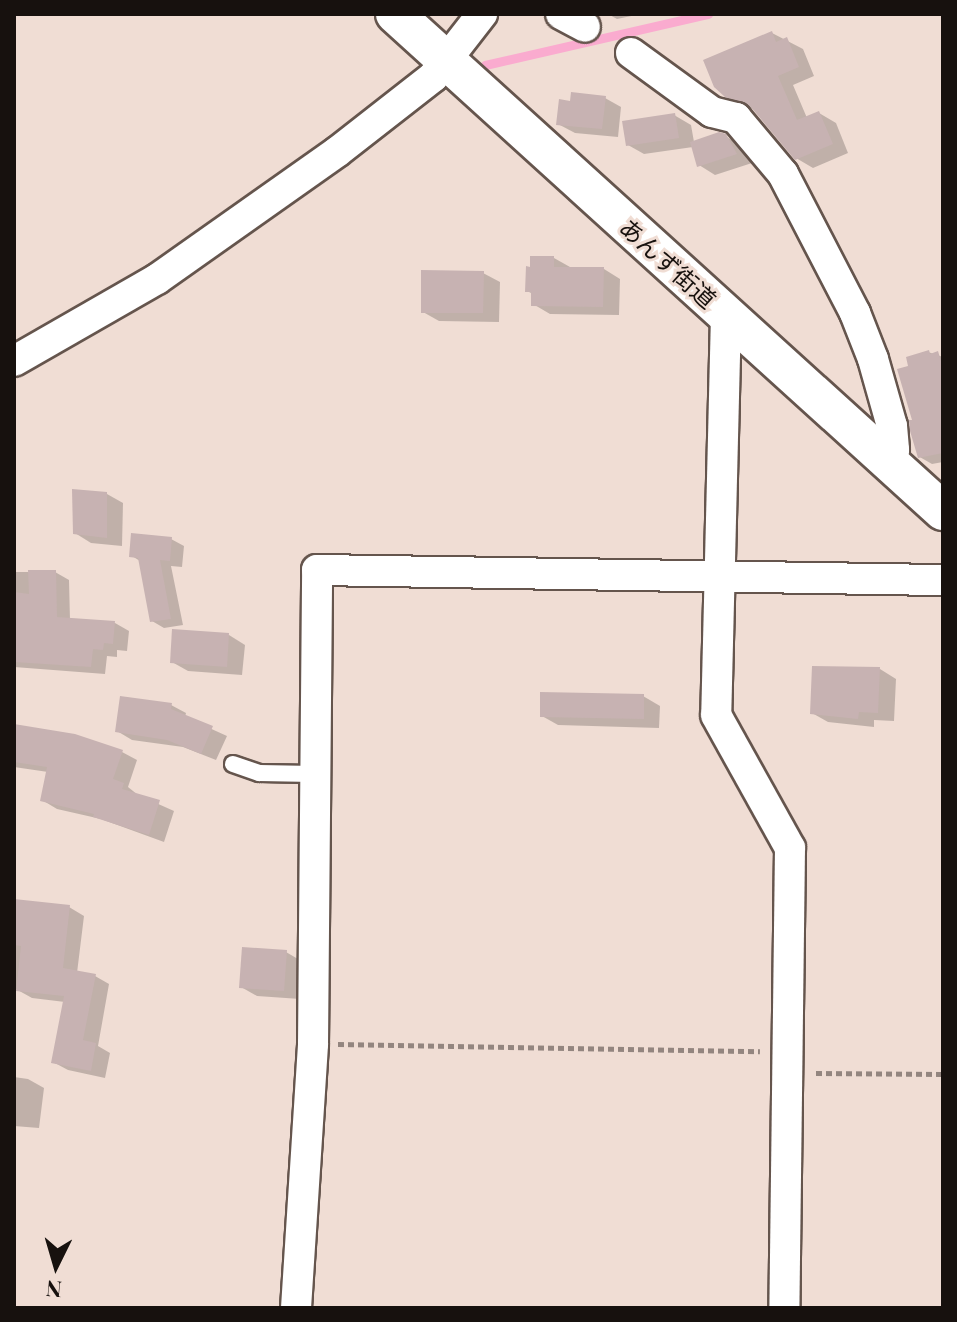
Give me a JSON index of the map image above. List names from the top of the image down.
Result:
{
  "streets": {
    "street": ["あんず街道"]
  },
  "north": "bottom"
}
